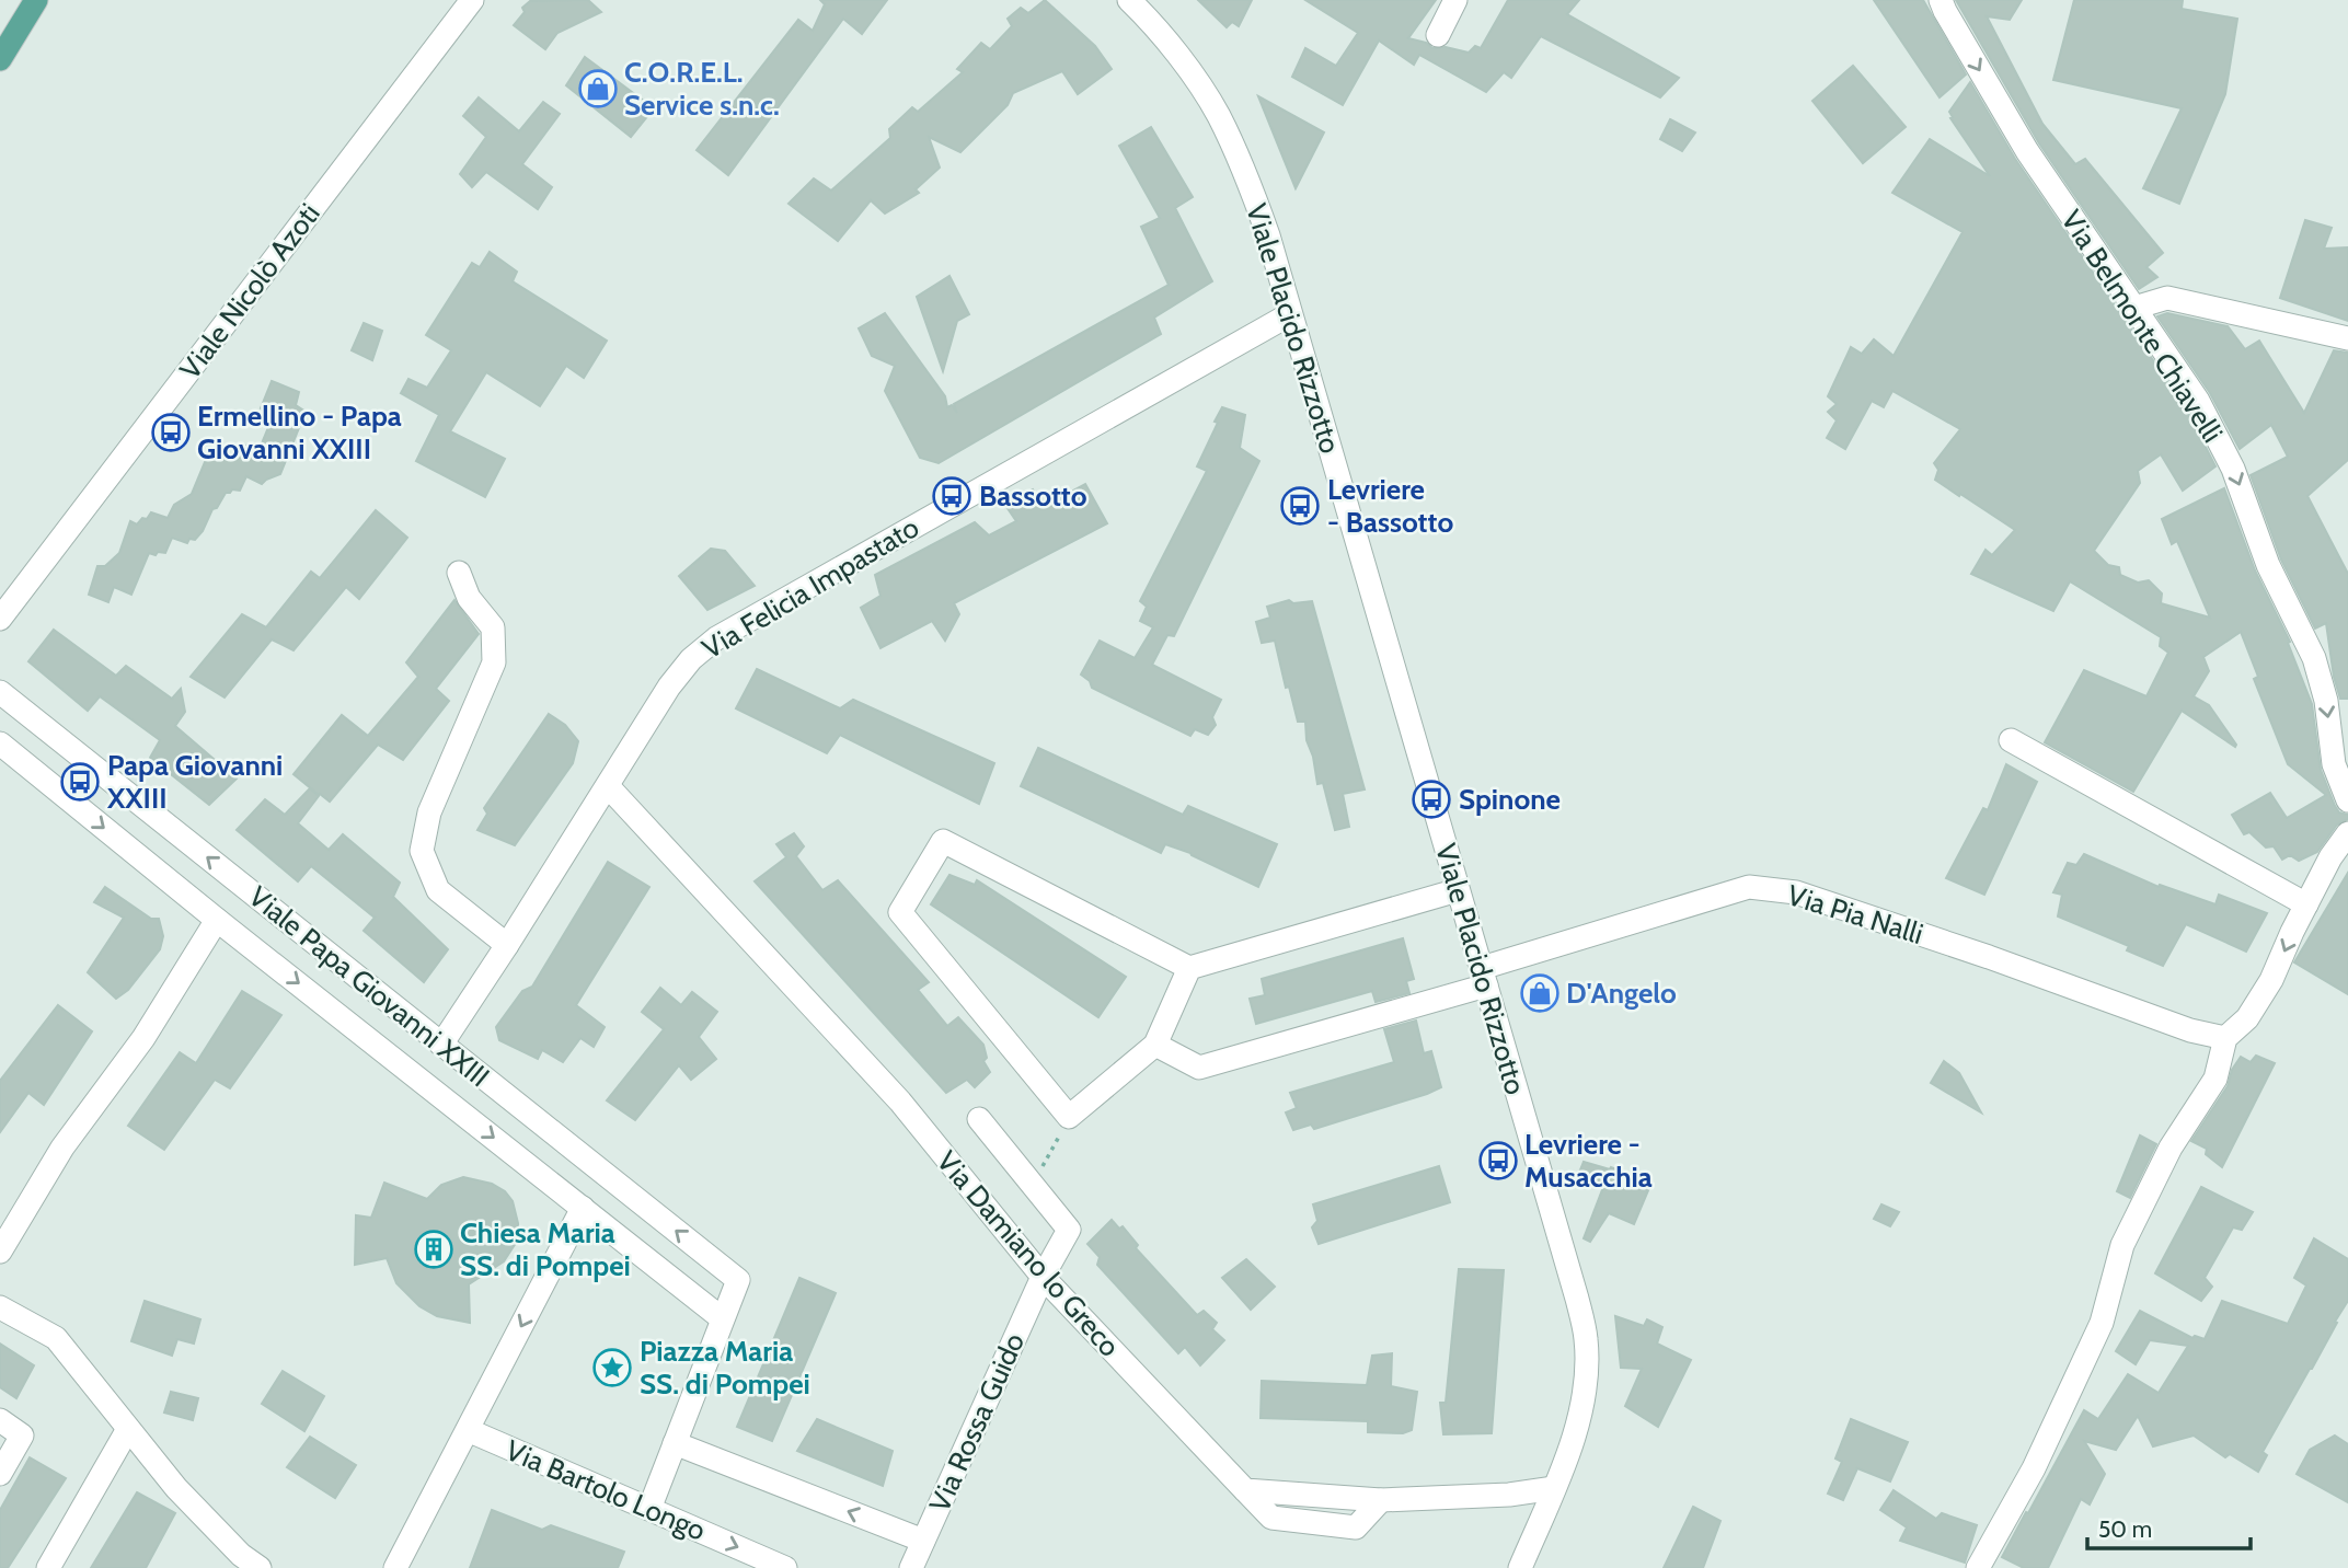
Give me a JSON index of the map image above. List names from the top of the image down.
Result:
{
  "streets": {
    "street": [
      "Viale Nicolò Azoti",
      "Via Belmonte Chiavelli",
      "Viale Placido Rizzotto",
      "Via Felicia Impastato",
      "Via Pia Nalli",
      "Viale Papa Giovanni XXIII",
      "Via Damiano lo Greco",
      "Via Rossa Guido",
      "Via Bartolo Longo"
    ]
  },
  "crossings": [
    ["Viale Placido Rizzotto", "Via Felicia Impastato"],
    ["Viale Placido Rizzotto", "Via Pia Nalli"],
    ["Viale Placido Rizzotto", "Via Damiano lo Greco"],
    ["Via Felicia Impastato", "Viale Papa Giovanni XXIII"],
    ["Via Felicia Impastato", "Via Damiano lo Greco"],
    ["Via Damiano lo Greco", "Via Rossa Guido"]
  ],
  "one_way": ["Via Belmonte Chiavelli"],
  "places": {
    "shop": ["C.O.R.E.L. Service s.n.c.", "D'Angelo"],
    "bus stop": [
      "Ermellino - Papa Giovanni XXIII",
      "Bassotto",
      "Levriere - Bassotto",
      "Papa Giovanni XXIII",
      "Spinone",
      "Levriere - Musacchia"
    ],
    "building": ["Chiesa Maria SS. di Pompei"],
    "place": ["Piazza Maria SS. di Pompei"]
  },
  "scale_bar": "50 m"
}
